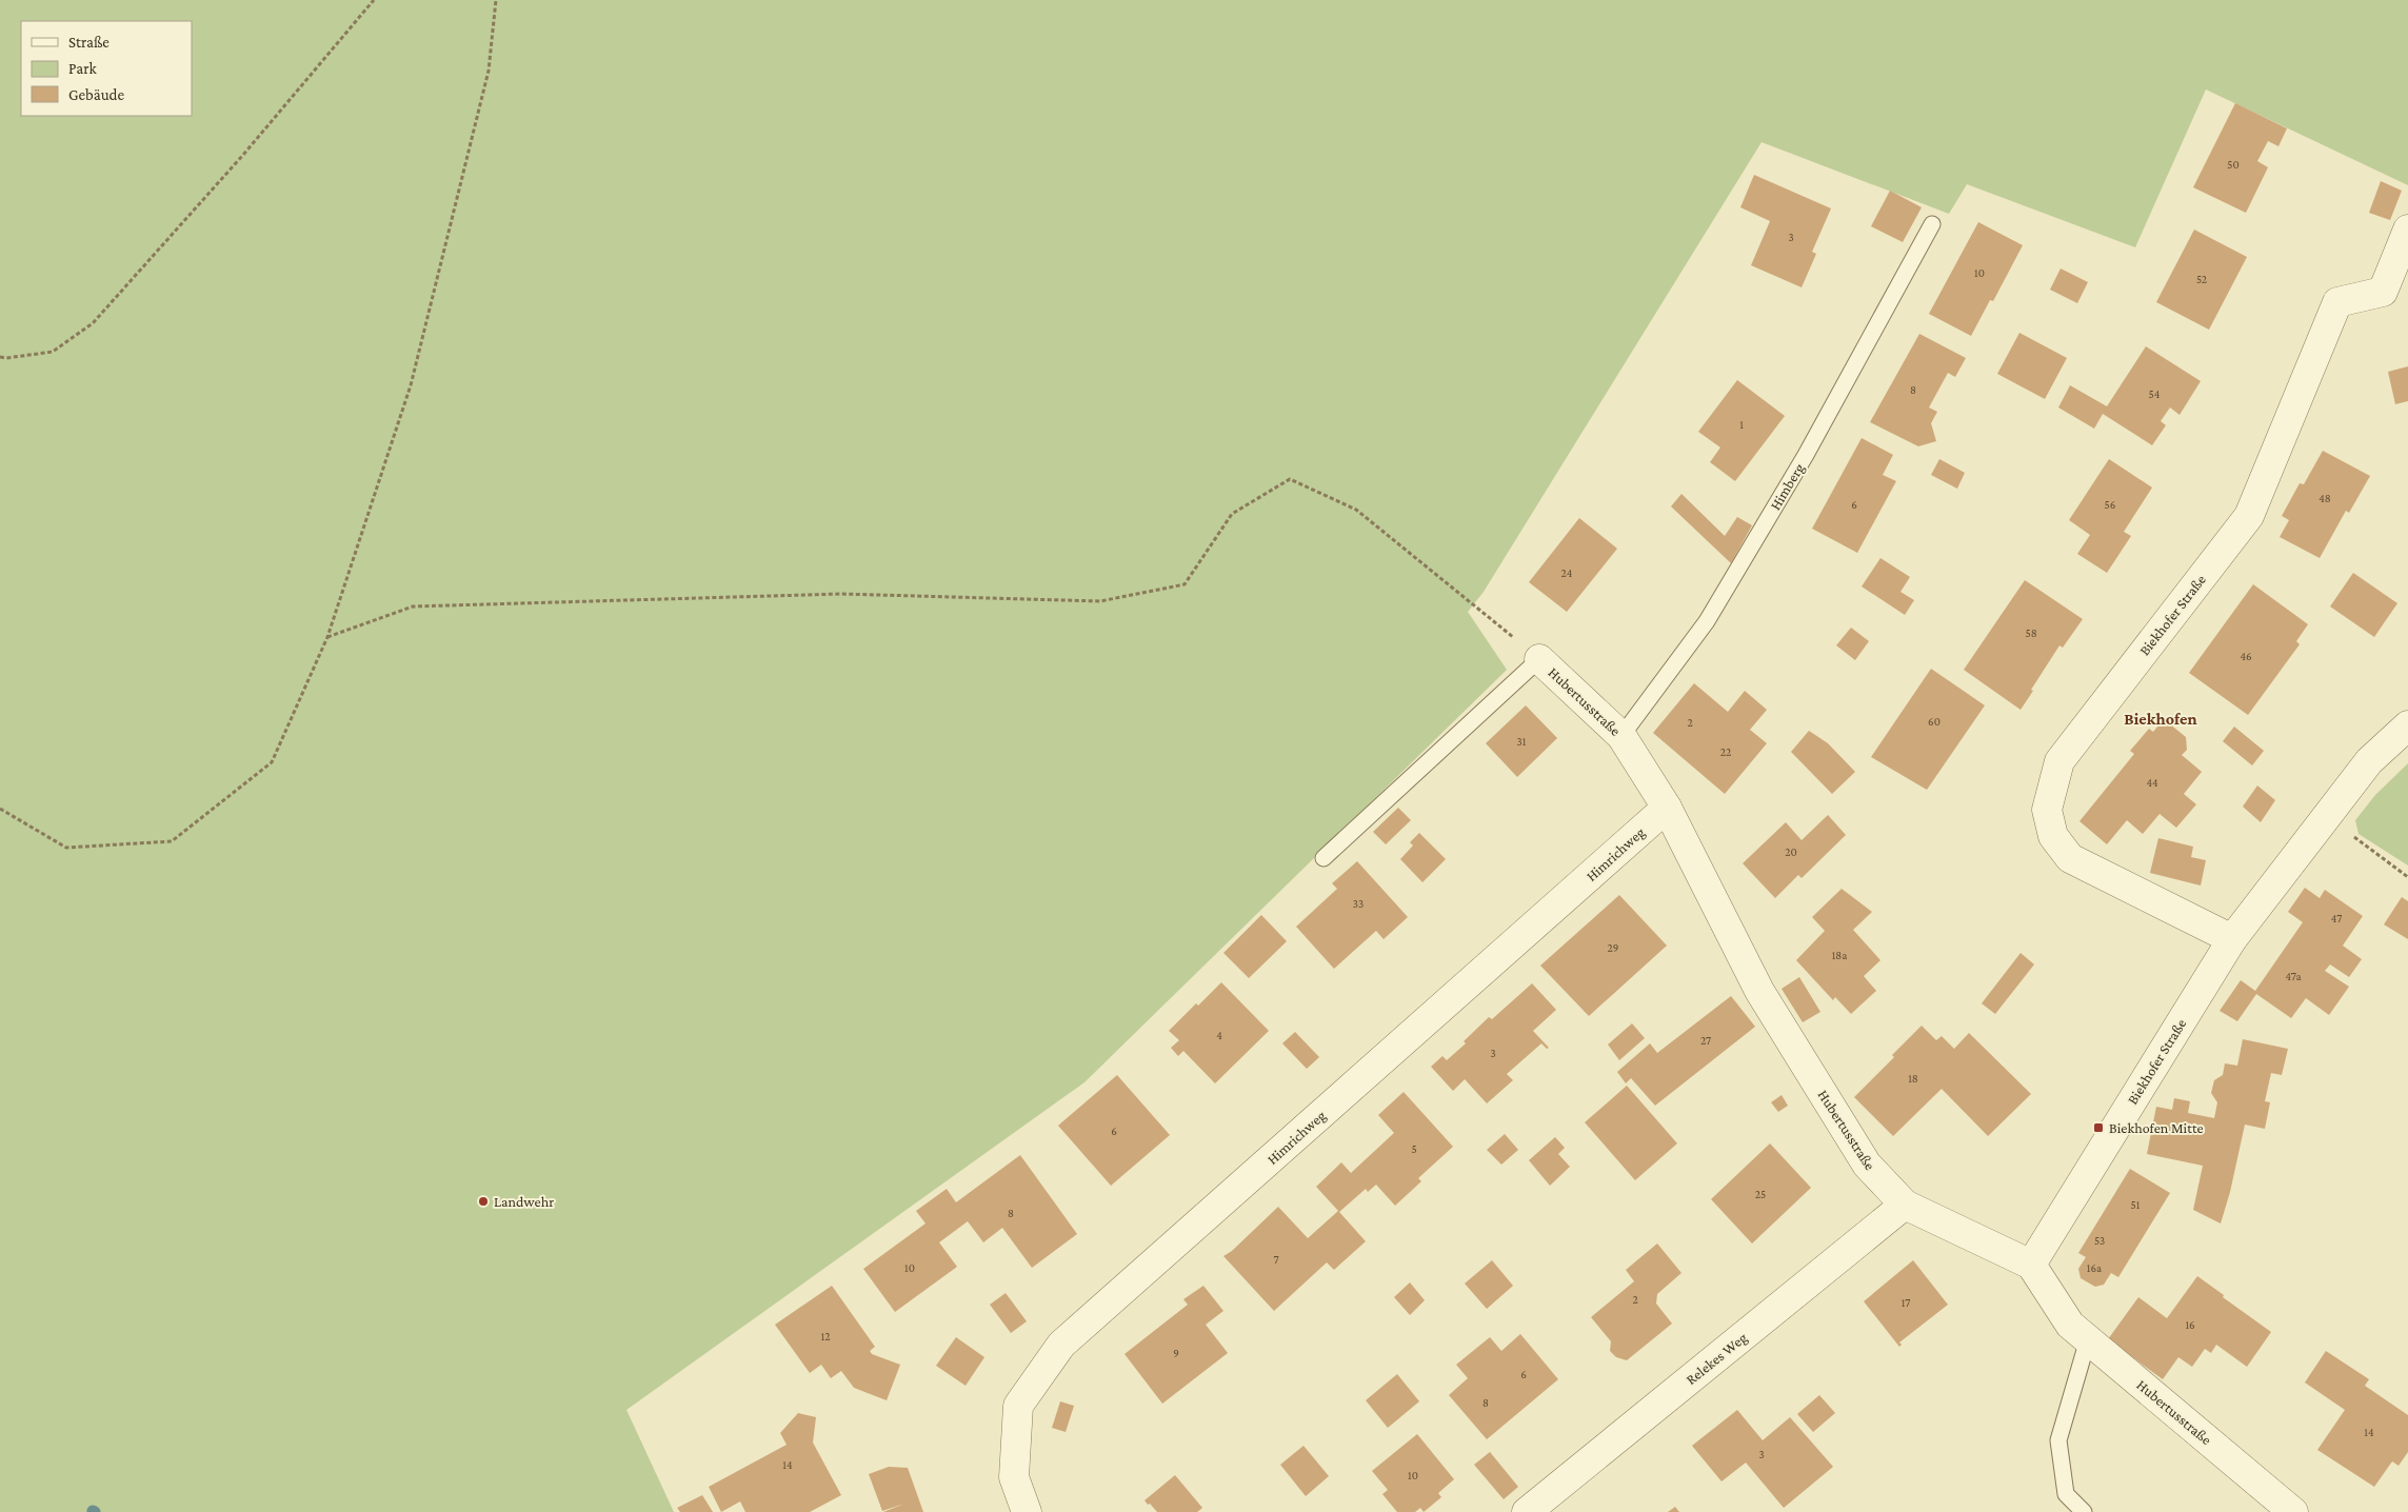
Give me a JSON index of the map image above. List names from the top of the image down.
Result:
{
  "streets": {
    "street": [
      "Biekhofer Straße",
      "Hubertusstraße",
      "Himrichweg",
      "Relekes Weg"
    ],
    "lane": ["Himberg"]
  },
  "crossings": [
    ["Himberg", "Hubertusstraße"],
    ["Biekhofer Straße", "Hubertusstraße"],
    ["Hubertusstraße", "Himrichweg"],
    ["Hubertusstraße", "Relekes Weg"]
  ],
  "districts": ["Biekhofen"],
  "places": {
    "transit": ["Biekhofen Mitte"],
    "other": ["Landwehr"]
  },
  "house_numbers": [
    "50",
    "3",
    "10",
    "52",
    "8",
    "54",
    "1",
    "48",
    "6",
    "56",
    "24",
    "58",
    "46",
    "60",
    "2",
    "31",
    "22",
    "44",
    "20",
    "33",
    "47",
    "29",
    "18a",
    "47a",
    "4",
    "27",
    "3",
    "18",
    "6",
    "5",
    "25",
    "51",
    "8",
    "53",
    "7",
    "10",
    "16a",
    "2",
    "17",
    "16",
    "12",
    "9",
    "6",
    "8",
    "14",
    "3",
    "14",
    "10"
  ],
  "legend": ["Straße", "Park", "Gebäude"]
}
